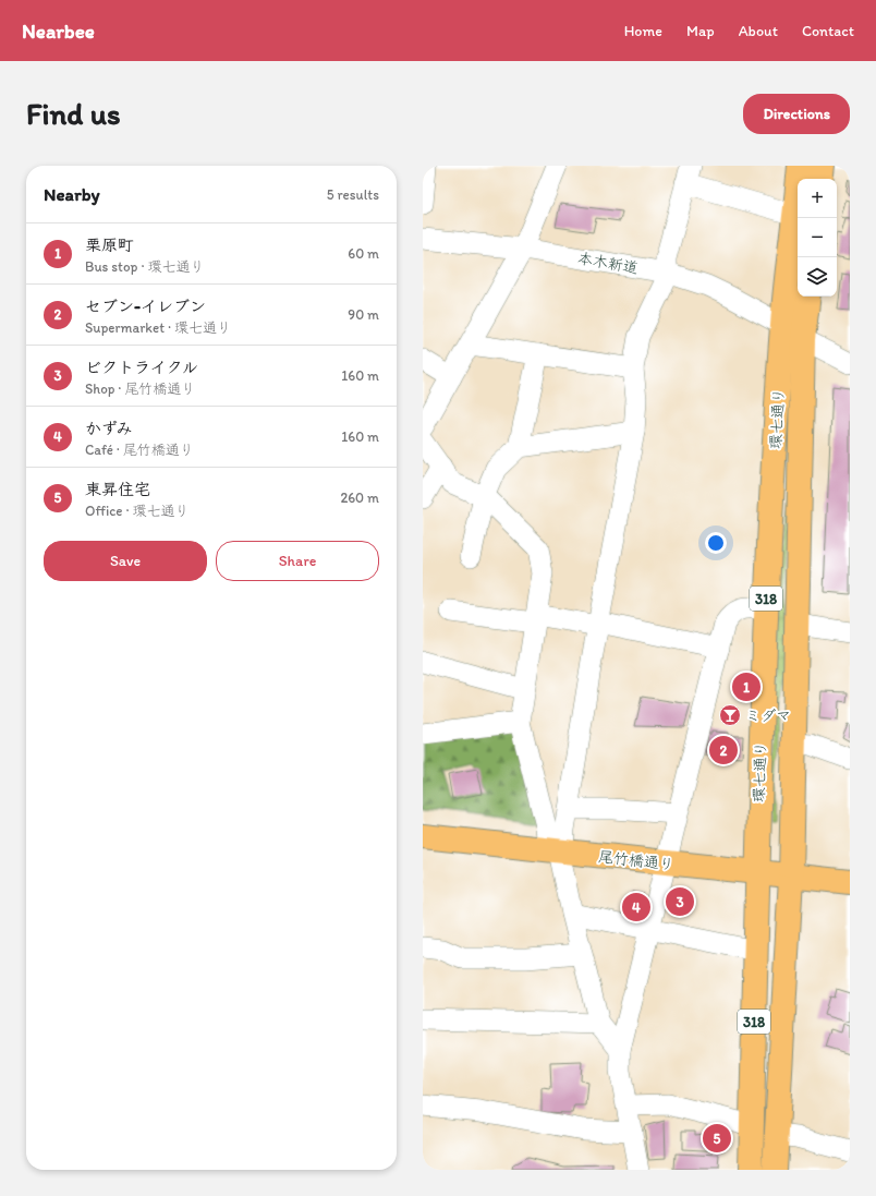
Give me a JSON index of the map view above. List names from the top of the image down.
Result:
{
  "streets": {
    "main road": ["環七通り", "318", "尾竹橋通り"],
    "street": ["本木新道"]
  },
  "crossings": [
    ["本木新道", "環七通り"],
    ["環七通り", "尾竹橋通り"]
  ],
  "places": {
    "bar": ["ミダマ"]
  },
  "page": {
    "header": "Nearbee",
    "nav": [
      "Home",
      "Map",
      "About",
      "Contact"
    ],
    "buttons": [
      "Directions",
      ["Save", "Share"]
    ],
    "title": "Find us",
    "heading": ["Nearby", "5 results"],
    "map_buttons": ["+", "−"],
    "list": [
      {
        "mark": "1",
        "name": "栗原町",
        "note": "Bus stop · 環七通り",
        "value": "60 m"
      },
      {
        "mark": "2",
        "name": "セブン-イレブン",
        "note": "Supermarket · 環七通り",
        "value": "90 m"
      },
      {
        "mark": "3",
        "name": "ビクトライクル",
        "note": "Shop · 尾竹橋通り",
        "value": "160 m"
      },
      {
        "mark": "4",
        "name": "かずみ",
        "note": "Café · 尾竹橋通り",
        "value": "160 m"
      },
      {
        "mark": "5",
        "name": "東昇住宅",
        "note": "Office · 環七通り",
        "value": "260 m"
      }
    ],
    "pins": [
      "1",
      "2",
      "3",
      "4",
      "5"
    ]
  }
}
